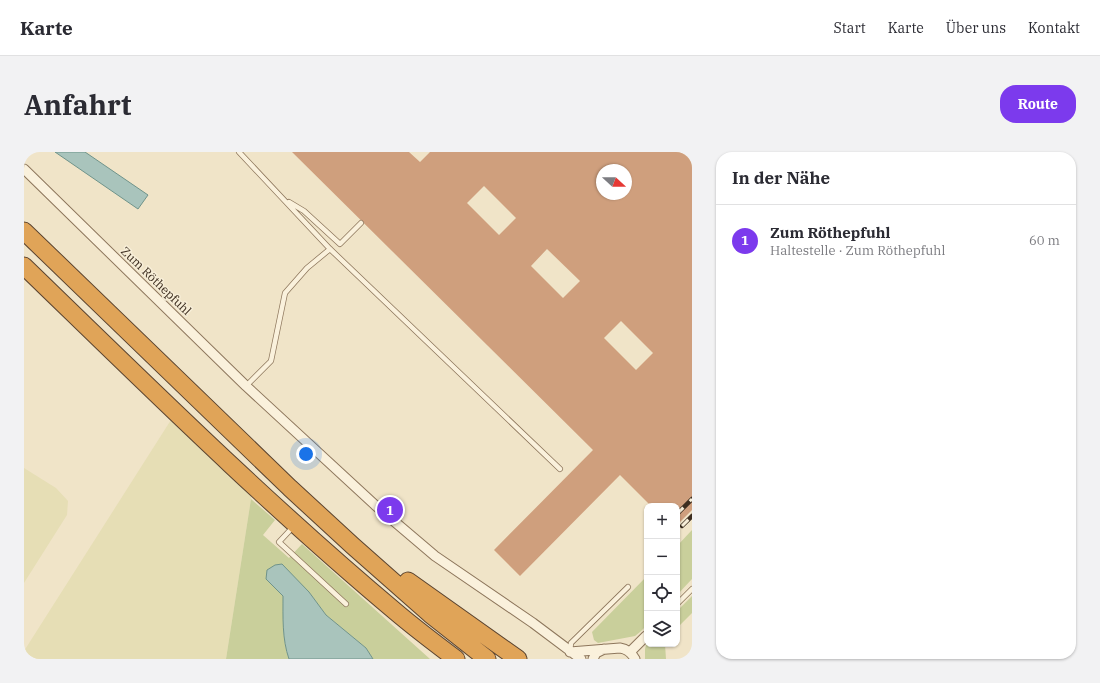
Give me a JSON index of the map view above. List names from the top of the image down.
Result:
{
  "streets": {
    "street": ["Zum Röthepfuhl"]
  },
  "north": "right",
  "page": {
    "header": "Karte",
    "nav": [
      "Start",
      "Karte",
      "Über uns",
      "Kontakt"
    ],
    "buttons": "Route",
    "title": "Anfahrt",
    "heading": "In der Nähe",
    "list": [
      {
        "mark": "1",
        "name": "Zum Röthepfuhl",
        "note": "Haltestelle · Zum Röthepfuhl",
        "value": "60 m"
      }
    ],
    "pins": "1",
    "map_buttons": ["+", "−"]
  }
}
